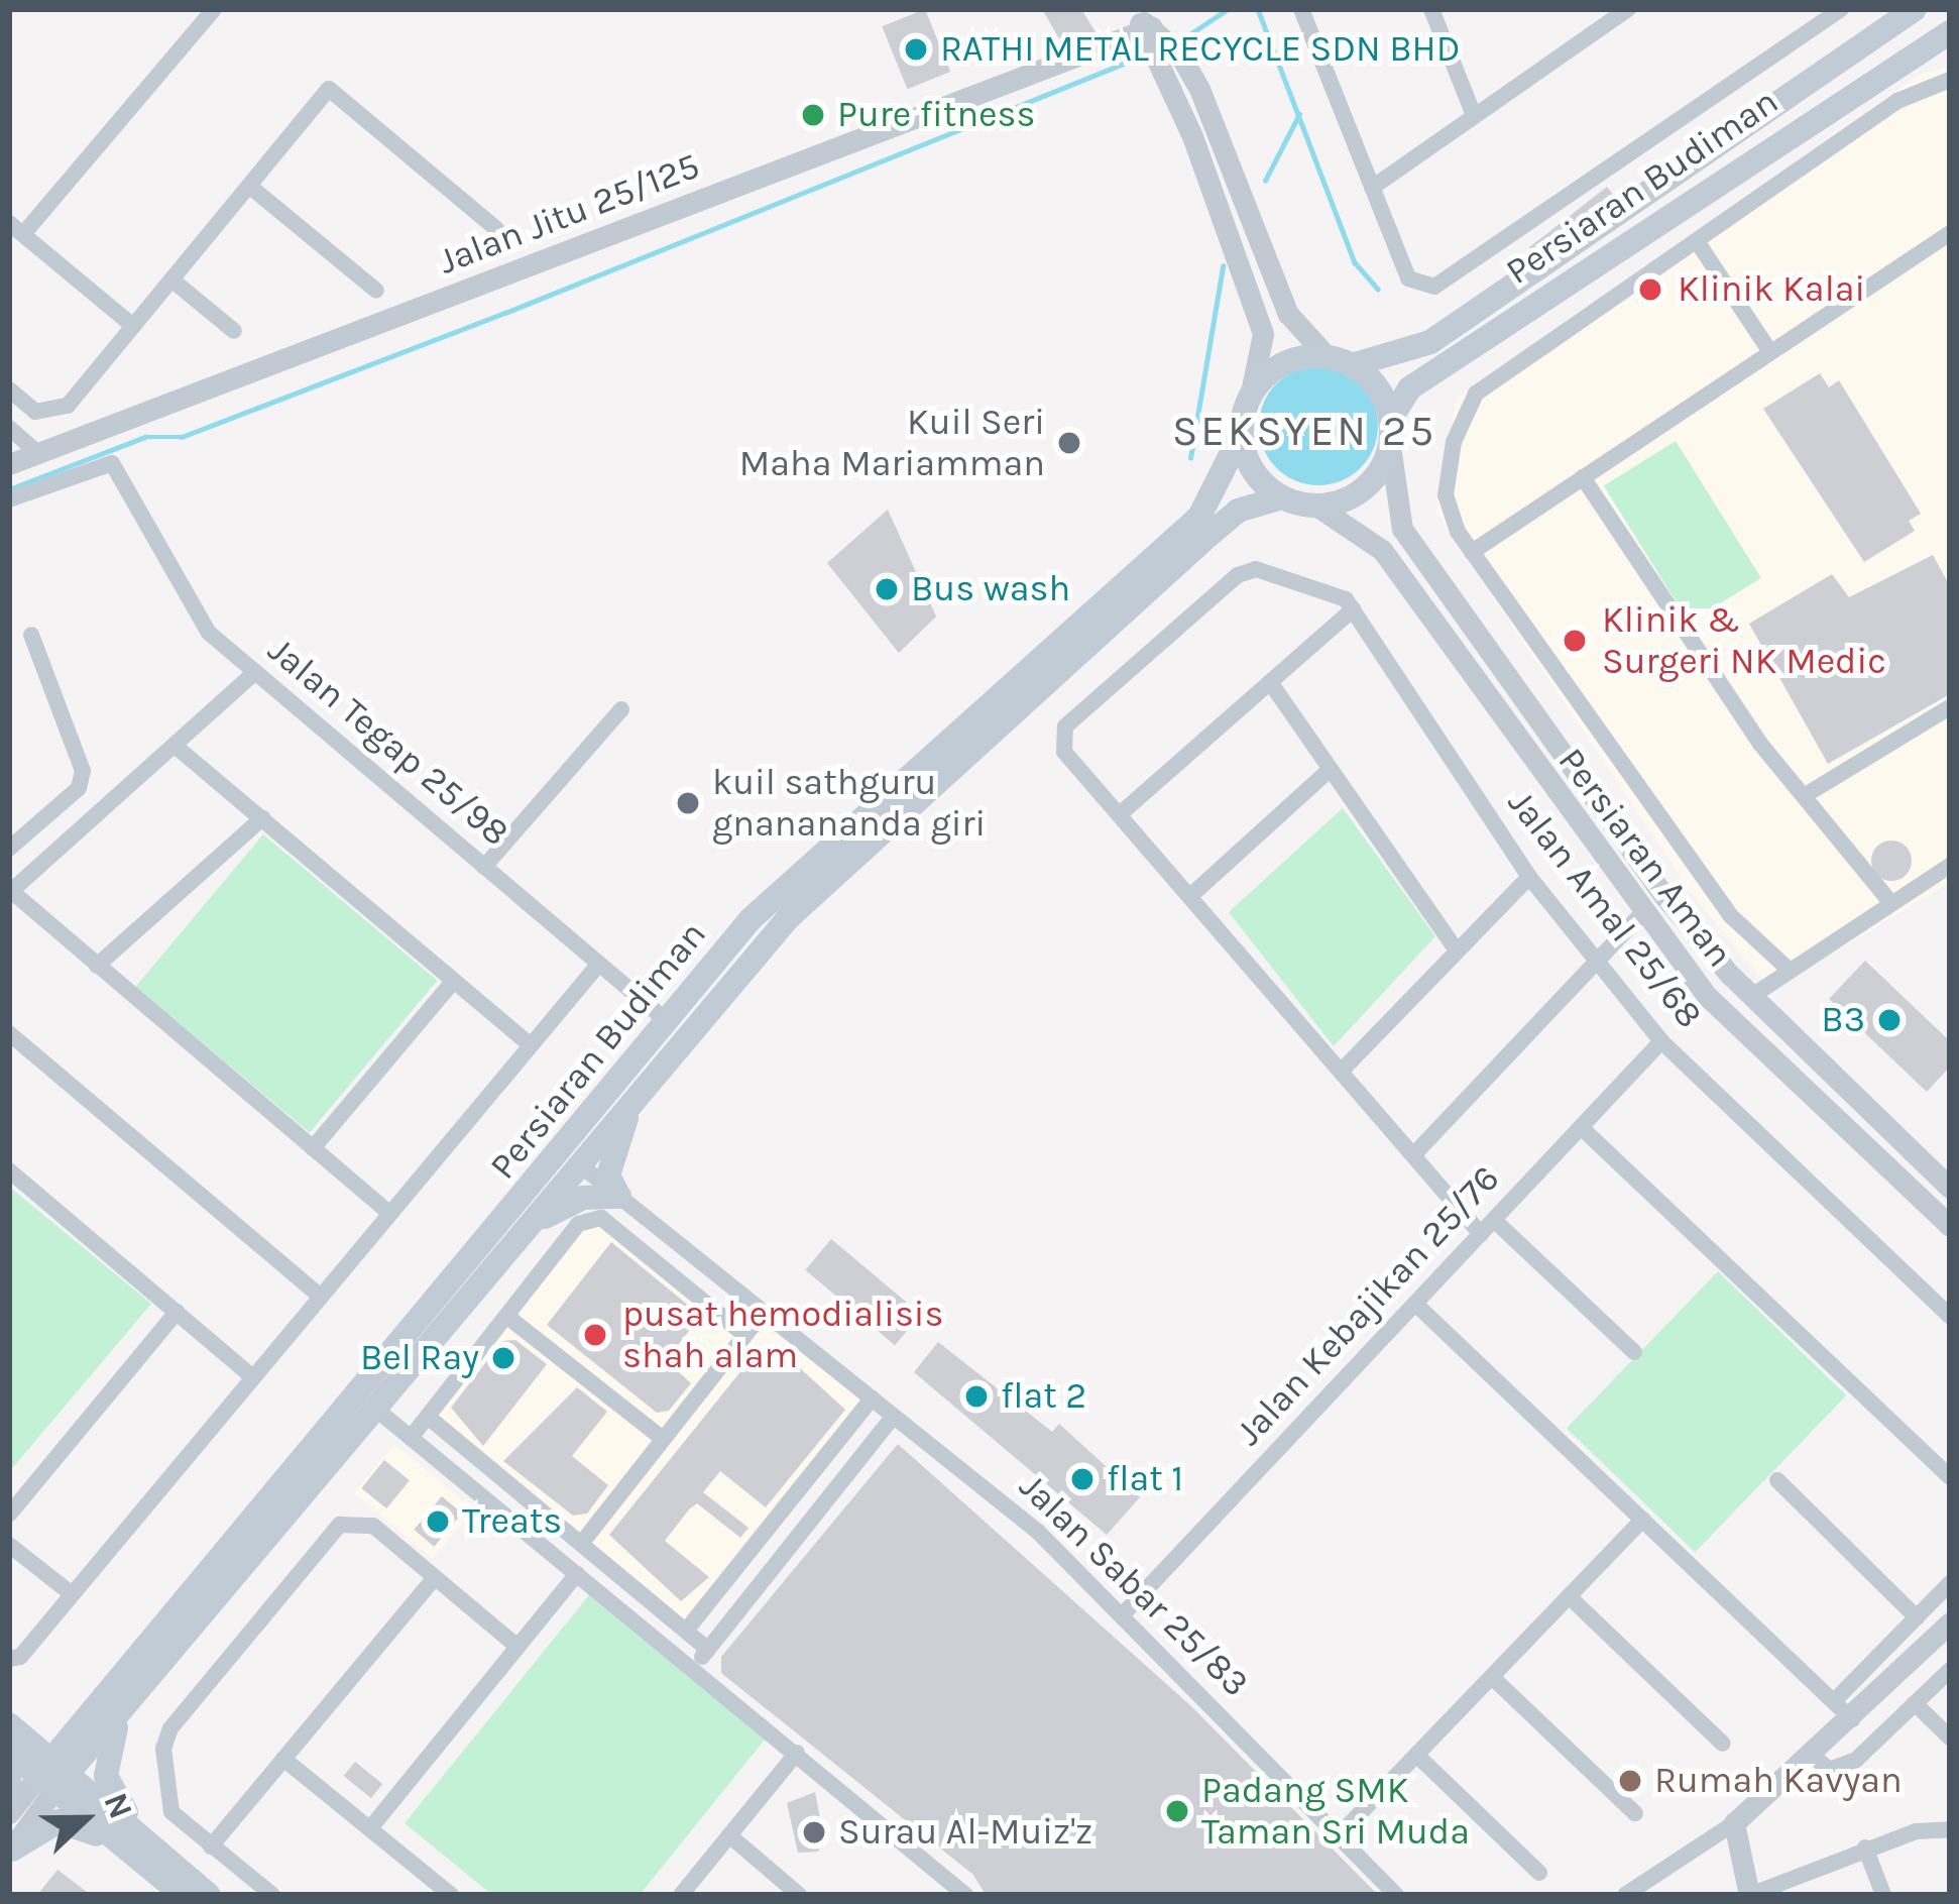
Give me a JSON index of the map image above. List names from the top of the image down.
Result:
{
  "streets": {
    "main road": ["Persiaran Budiman"],
    "street": [
      "Jalan Jitu 25/125",
      "Jalan Tegap 25/98",
      "Persiaran Aman",
      "Jalan Amal 25/68",
      "Jalan Kebajikan 25/76",
      "Jalan Sabar 25/83"
    ]
  },
  "crossings": [
    ["Persiaran Budiman", "Jalan Tegap 25/98"],
    ["Persiaran Budiman", "Persiaran Aman"],
    ["Persiaran Budiman", "Jalan Sabar 25/83"],
    ["Jalan Amal 25/68", "Jalan Kebajikan 25/76"],
    ["Jalan Kebajikan 25/76", "Jalan Sabar 25/83"]
  ],
  "districts": ["SEKSYEN 25"],
  "places": [
    "RATHI METAL RECYCLE SDN BHD",
    "Pure fitness",
    "Klinik Kalai",
    "Kuil Seri Maha Mariamman",
    "Bus wash",
    "Klinik & Surgeri NK Medic",
    "kuil sathguru gnanananda giri",
    "B3",
    "pusat hemodialisis shah alam",
    "Bel Ray",
    "flat 2",
    "flat 1",
    "Treats",
    "Rumah Kavyan",
    "Padang SMK Taman Sri Muda",
    "Surau Al-Muiz'z"
  ],
  "north": "right"
}
